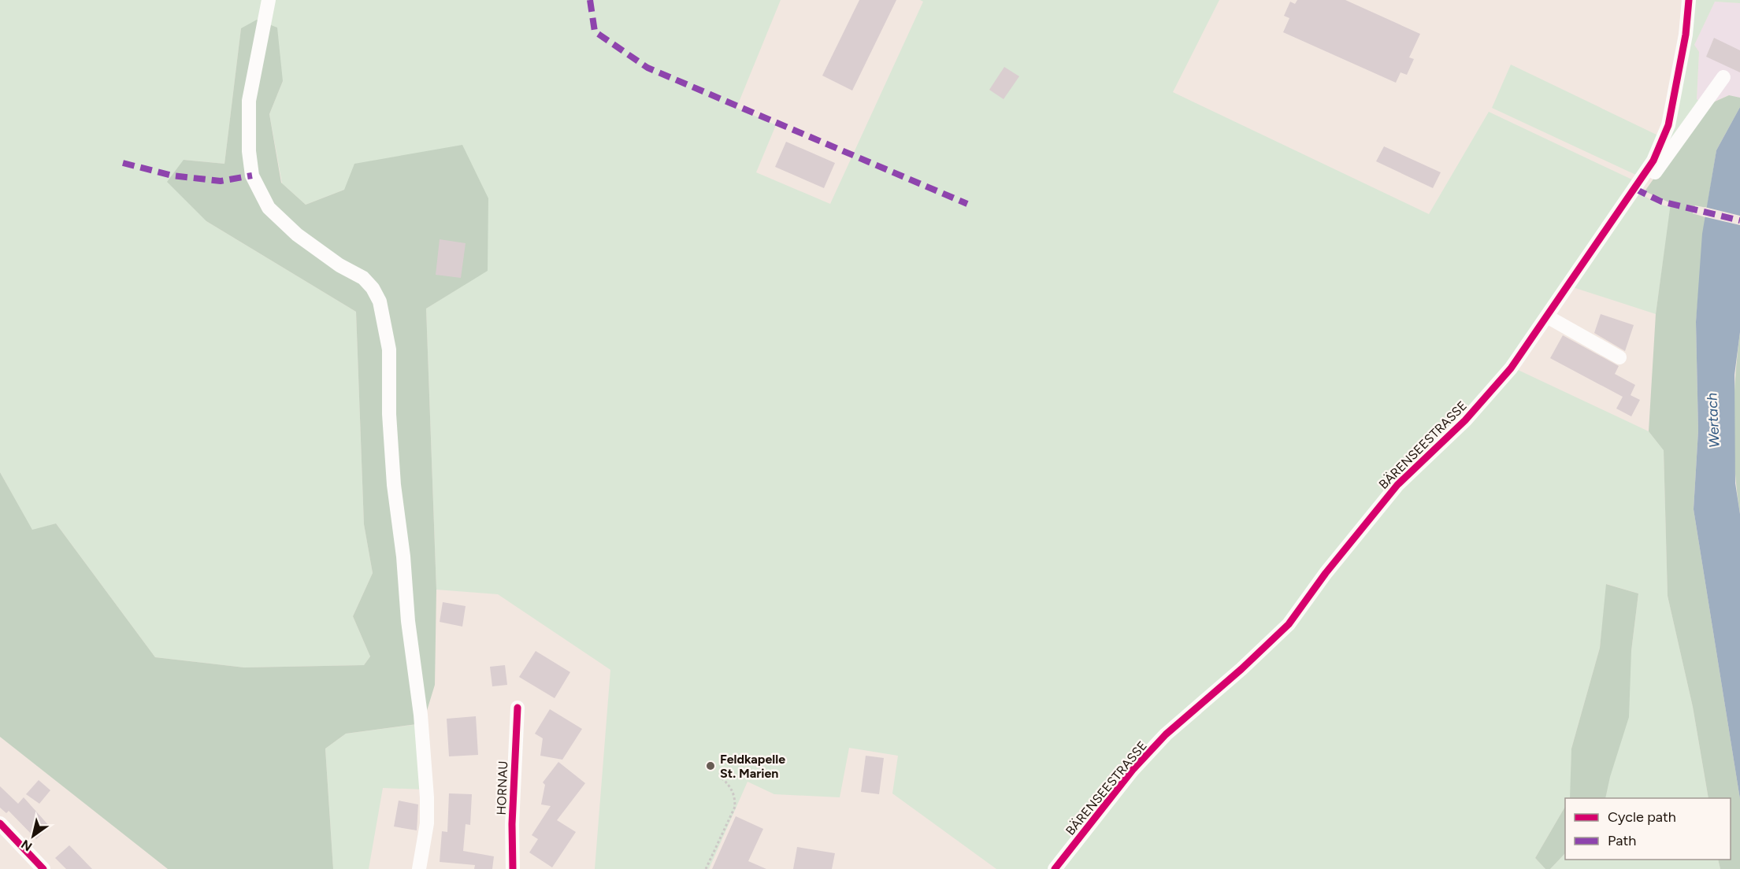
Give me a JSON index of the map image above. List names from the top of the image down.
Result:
{
  "streets": {
    "street": ["BÄRENSEESTRASSE", "HORNAU"]
  },
  "water": ["Wertach"],
  "places": ["Feldkapelle St. Marien"],
  "legend": ["Cycle path", "Path"],
  "north": "bottom left"
}
